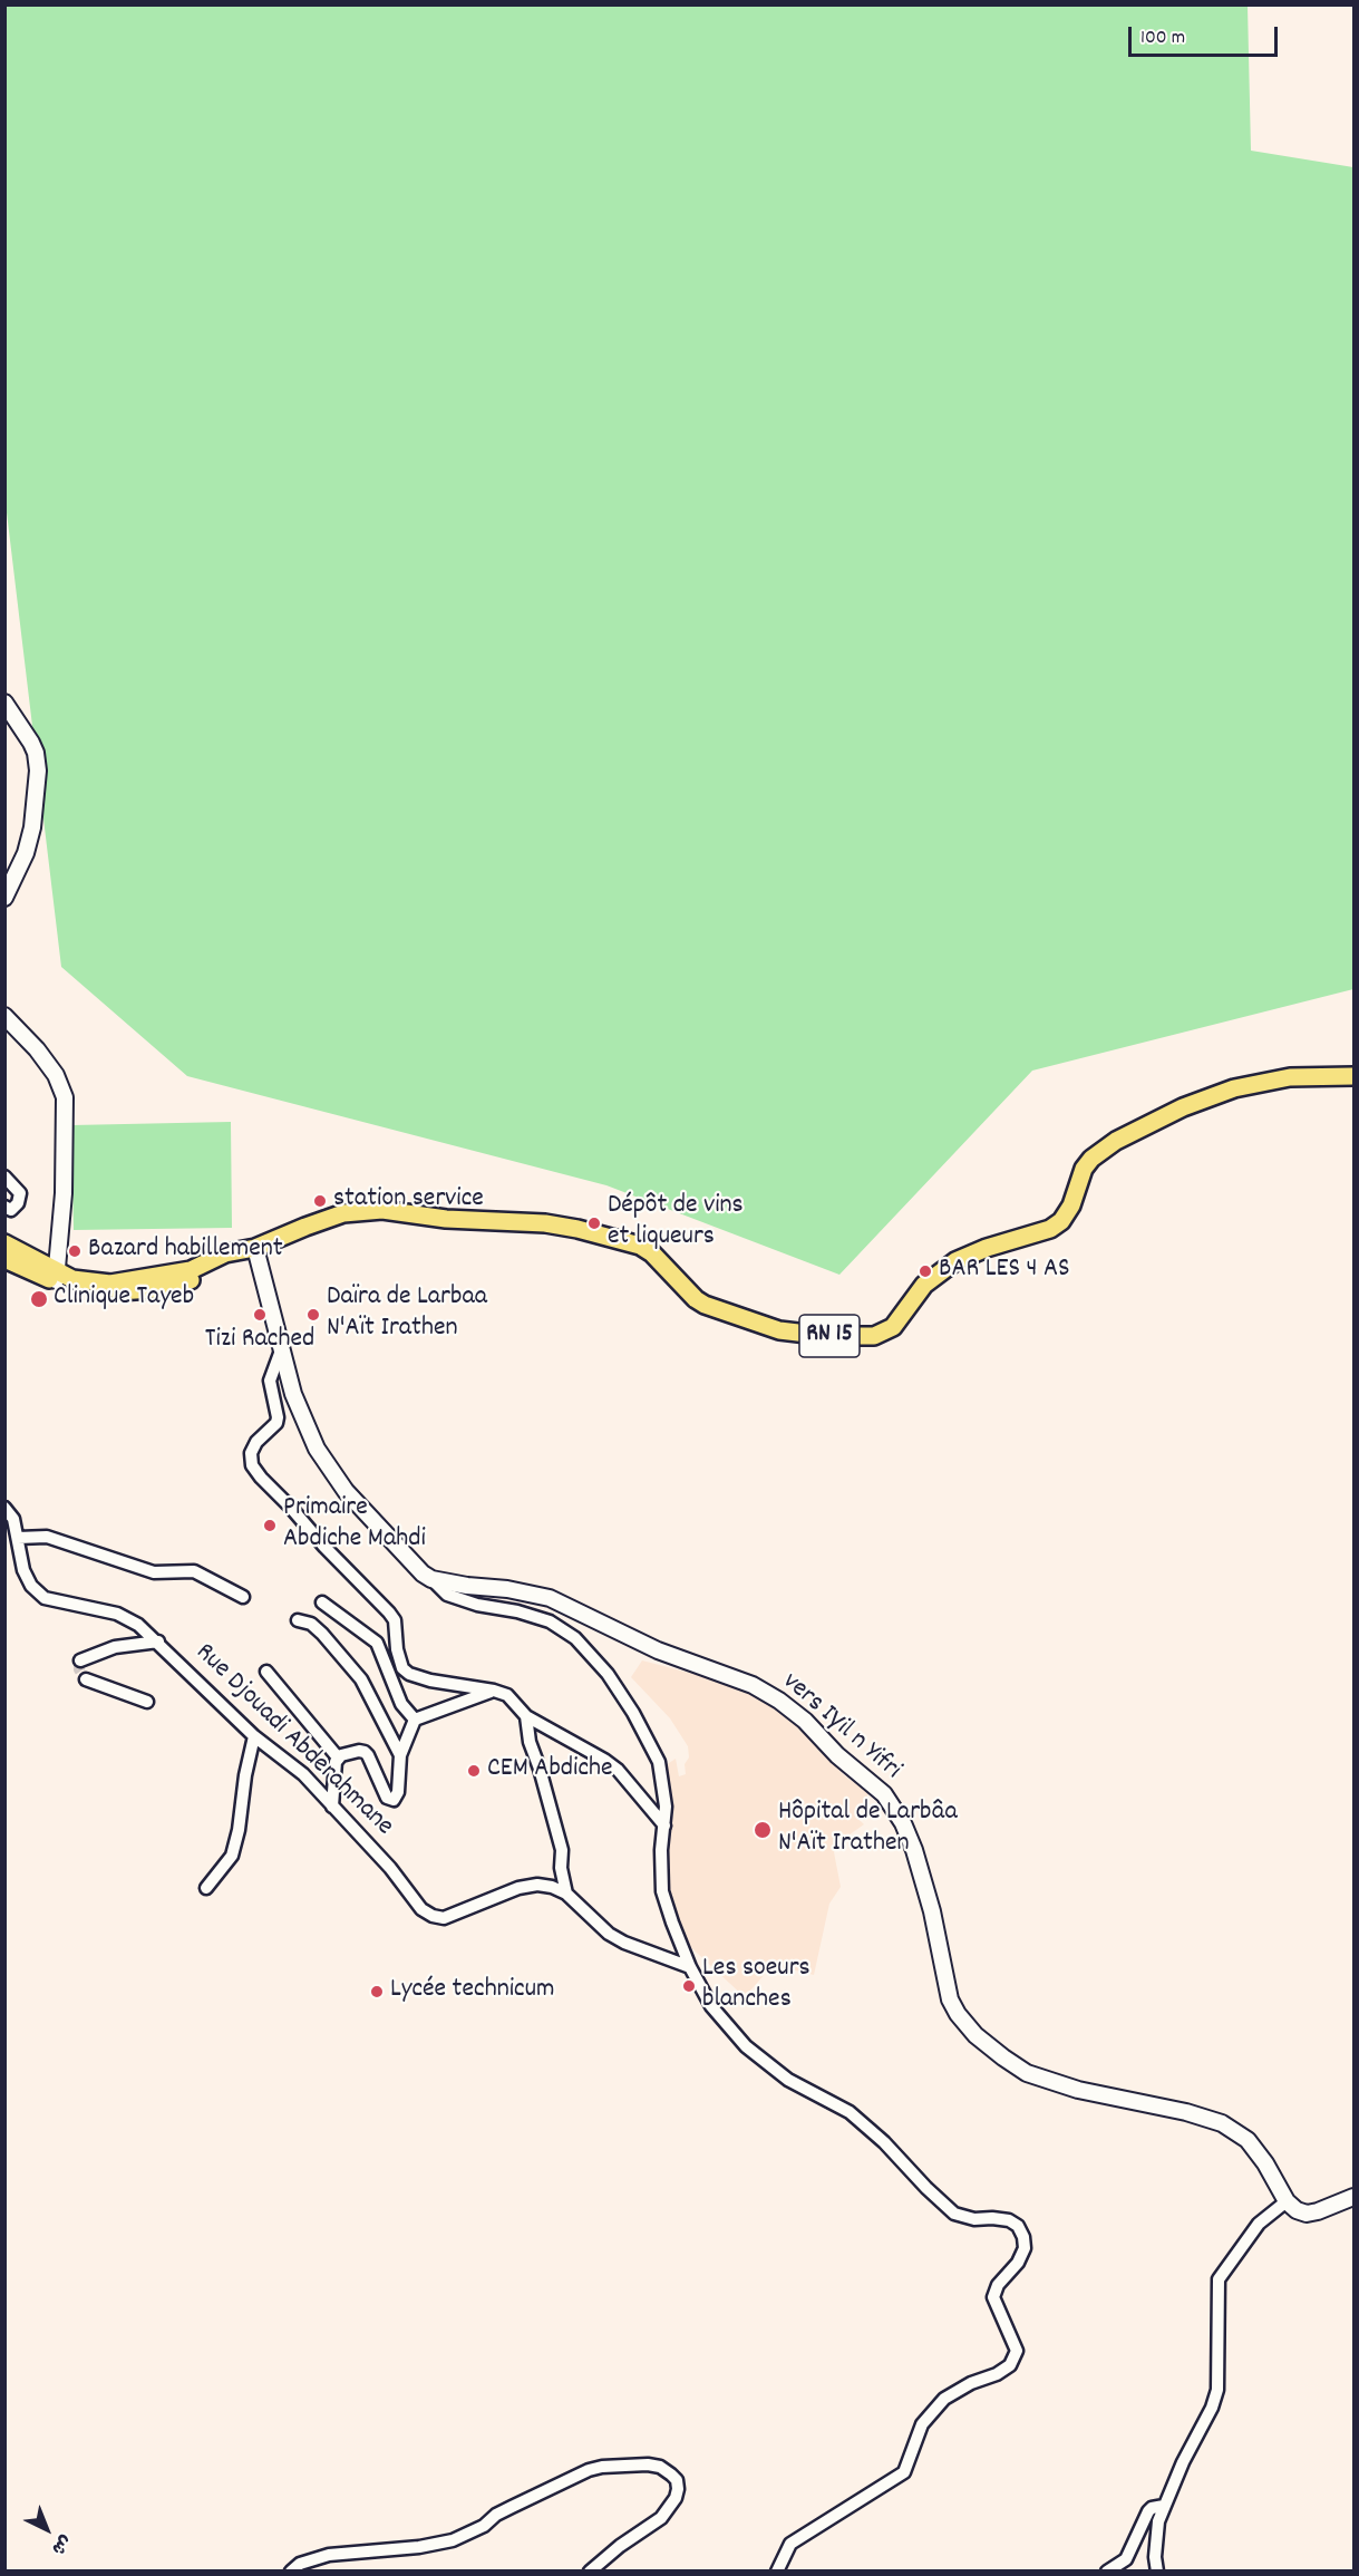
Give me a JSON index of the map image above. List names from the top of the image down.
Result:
{
  "streets": {
    "main road": ["RN 15", "vers Iγil n Yifri"],
    "street": ["Rue Djouadi Abderahmane"]
  },
  "crossings": [
    ["RN 15", "vers Iγil n Yifri"]
  ],
  "places": [
    "station service",
    "Dépôt de vins et liqueurs",
    "Bazard habillement",
    "BAR LES 4 AS",
    "Clinique Tayeb",
    "Tizi Rached",
    "Daïra de Larbaa N'Aït Irathen",
    "Primaire Abdiche Mahdi",
    "CEM Abdiche",
    "Hôpital de Larbâa N'Aït Irathen",
    "Les soeurs blanches",
    "Lycée technicum"
  ],
  "scale_bar": "100 m",
  "north": "bottom right"
}
